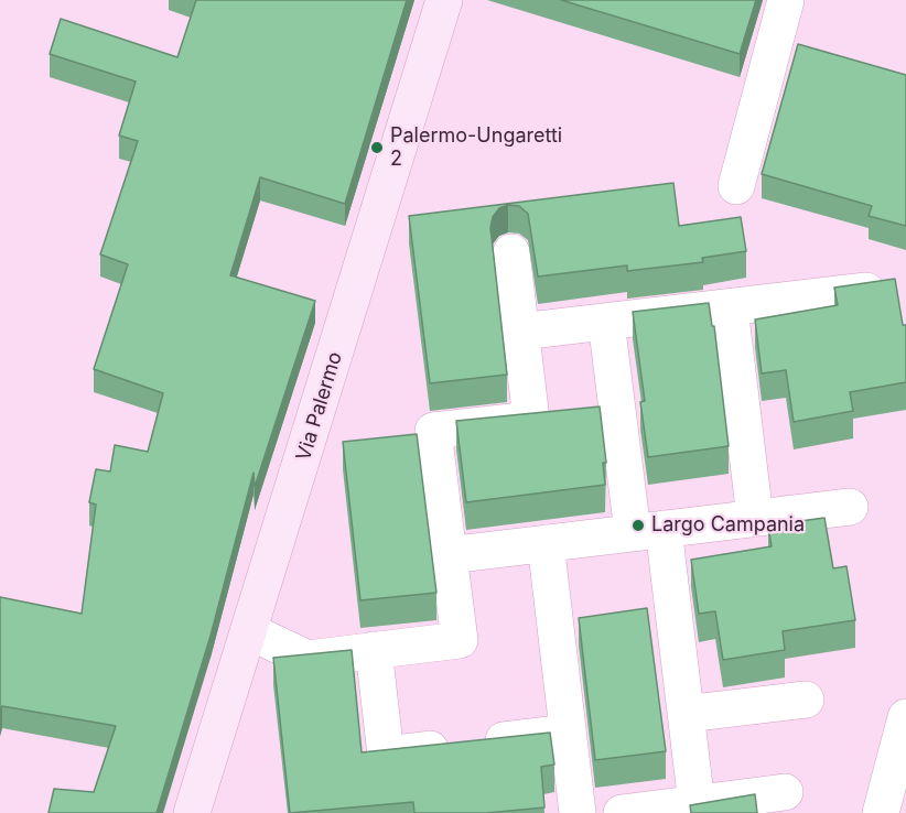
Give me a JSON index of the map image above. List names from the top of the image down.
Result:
{
  "streets": {
    "main road": ["Via Palermo"]
  },
  "places": ["Palermo-Ungaretti 2", "Largo Campania"]
}
